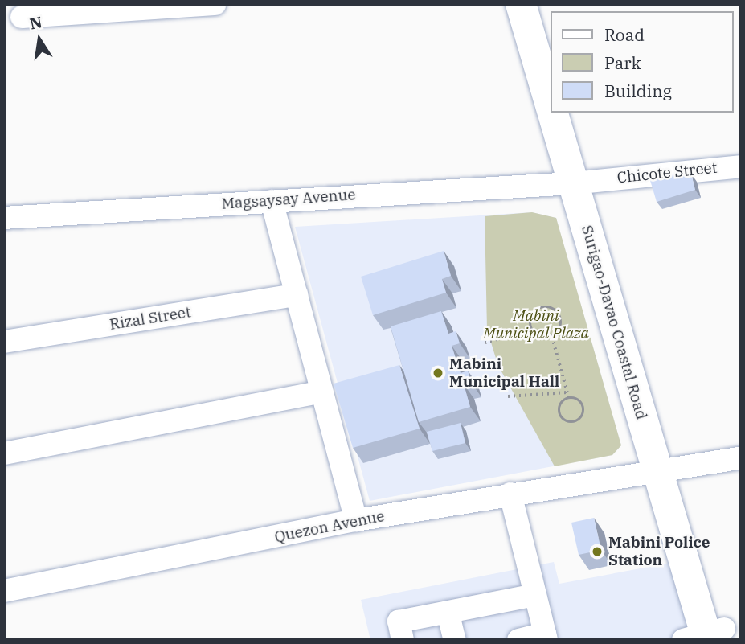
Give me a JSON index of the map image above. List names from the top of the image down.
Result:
{
  "streets": {
    "highway": ["Surigao-Davao Coastal Road"],
    "street": [
      "Chicote Street",
      "Magsaysay Avenue",
      "Rizal Street",
      "Quezon Avenue"
    ]
  },
  "crossings": [
    ["Chicote Street", "Magsaysay Avenue"],
    ["Chicote Street", "Surigao-Davao Coastal Road"],
    ["Magsaysay Avenue", "Surigao-Davao Coastal Road"],
    ["Surigao-Davao Coastal Road", "Quezon Avenue"]
  ],
  "parks": ["Mabini Municipal Plaza"],
  "places": ["Mabini Municipal Hall", "Mabini Police Station"],
  "legend": ["Road", "Park", "Building"],
  "north": "top"
}
